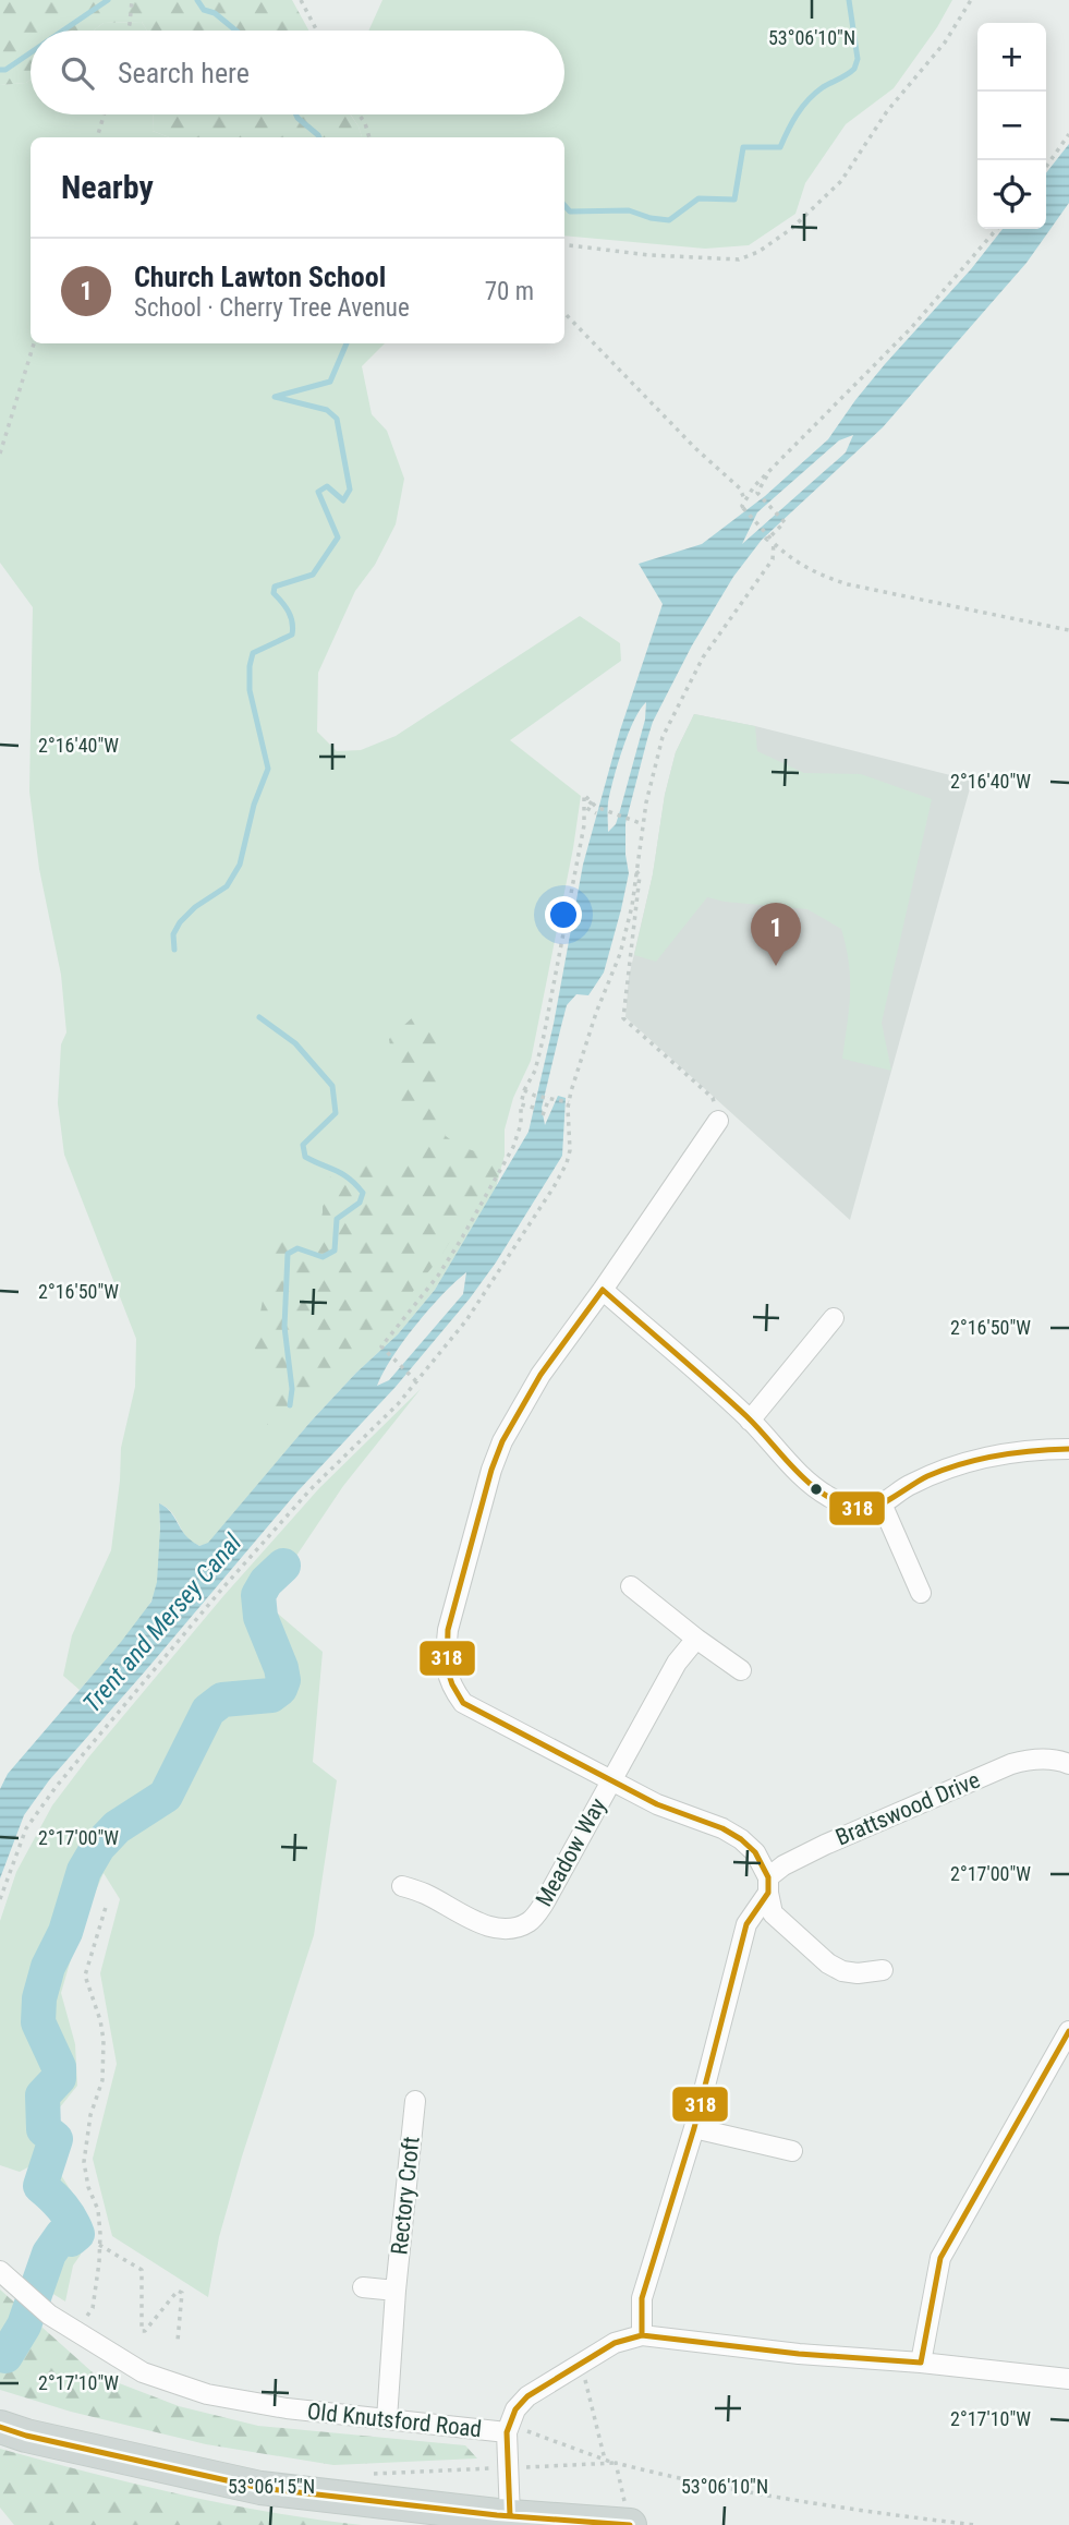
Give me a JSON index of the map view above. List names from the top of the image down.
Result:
{
  "streets": {
    "street": [
      "Brattswood Drive",
      "Meadow Way",
      "Rectory Croft",
      "Old Knutsford Road"
    ]
  },
  "crossings": [
    ["Rectory Croft", "Old Knutsford Road"]
  ],
  "water": ["Trent and Mersey Canal"],
  "lines": ["transit line 318"],
  "page": {
    "map_buttons": ["+", "−"],
    "search": "Search here",
    "heading": "Nearby",
    "list": [
      {
        "mark": "1",
        "name": "Church Lawton School",
        "note": "School · Cherry Tree Avenue",
        "value": "70 m"
      }
    ],
    "pins": "1"
  },
  "coordinates": [
    "53°06'10\"N",
    "2°16'40\"W",
    "2°16'50\"W",
    "2°17'00\"W",
    "2°17'10\"W",
    "53°06'15\"N"
  ]
}
